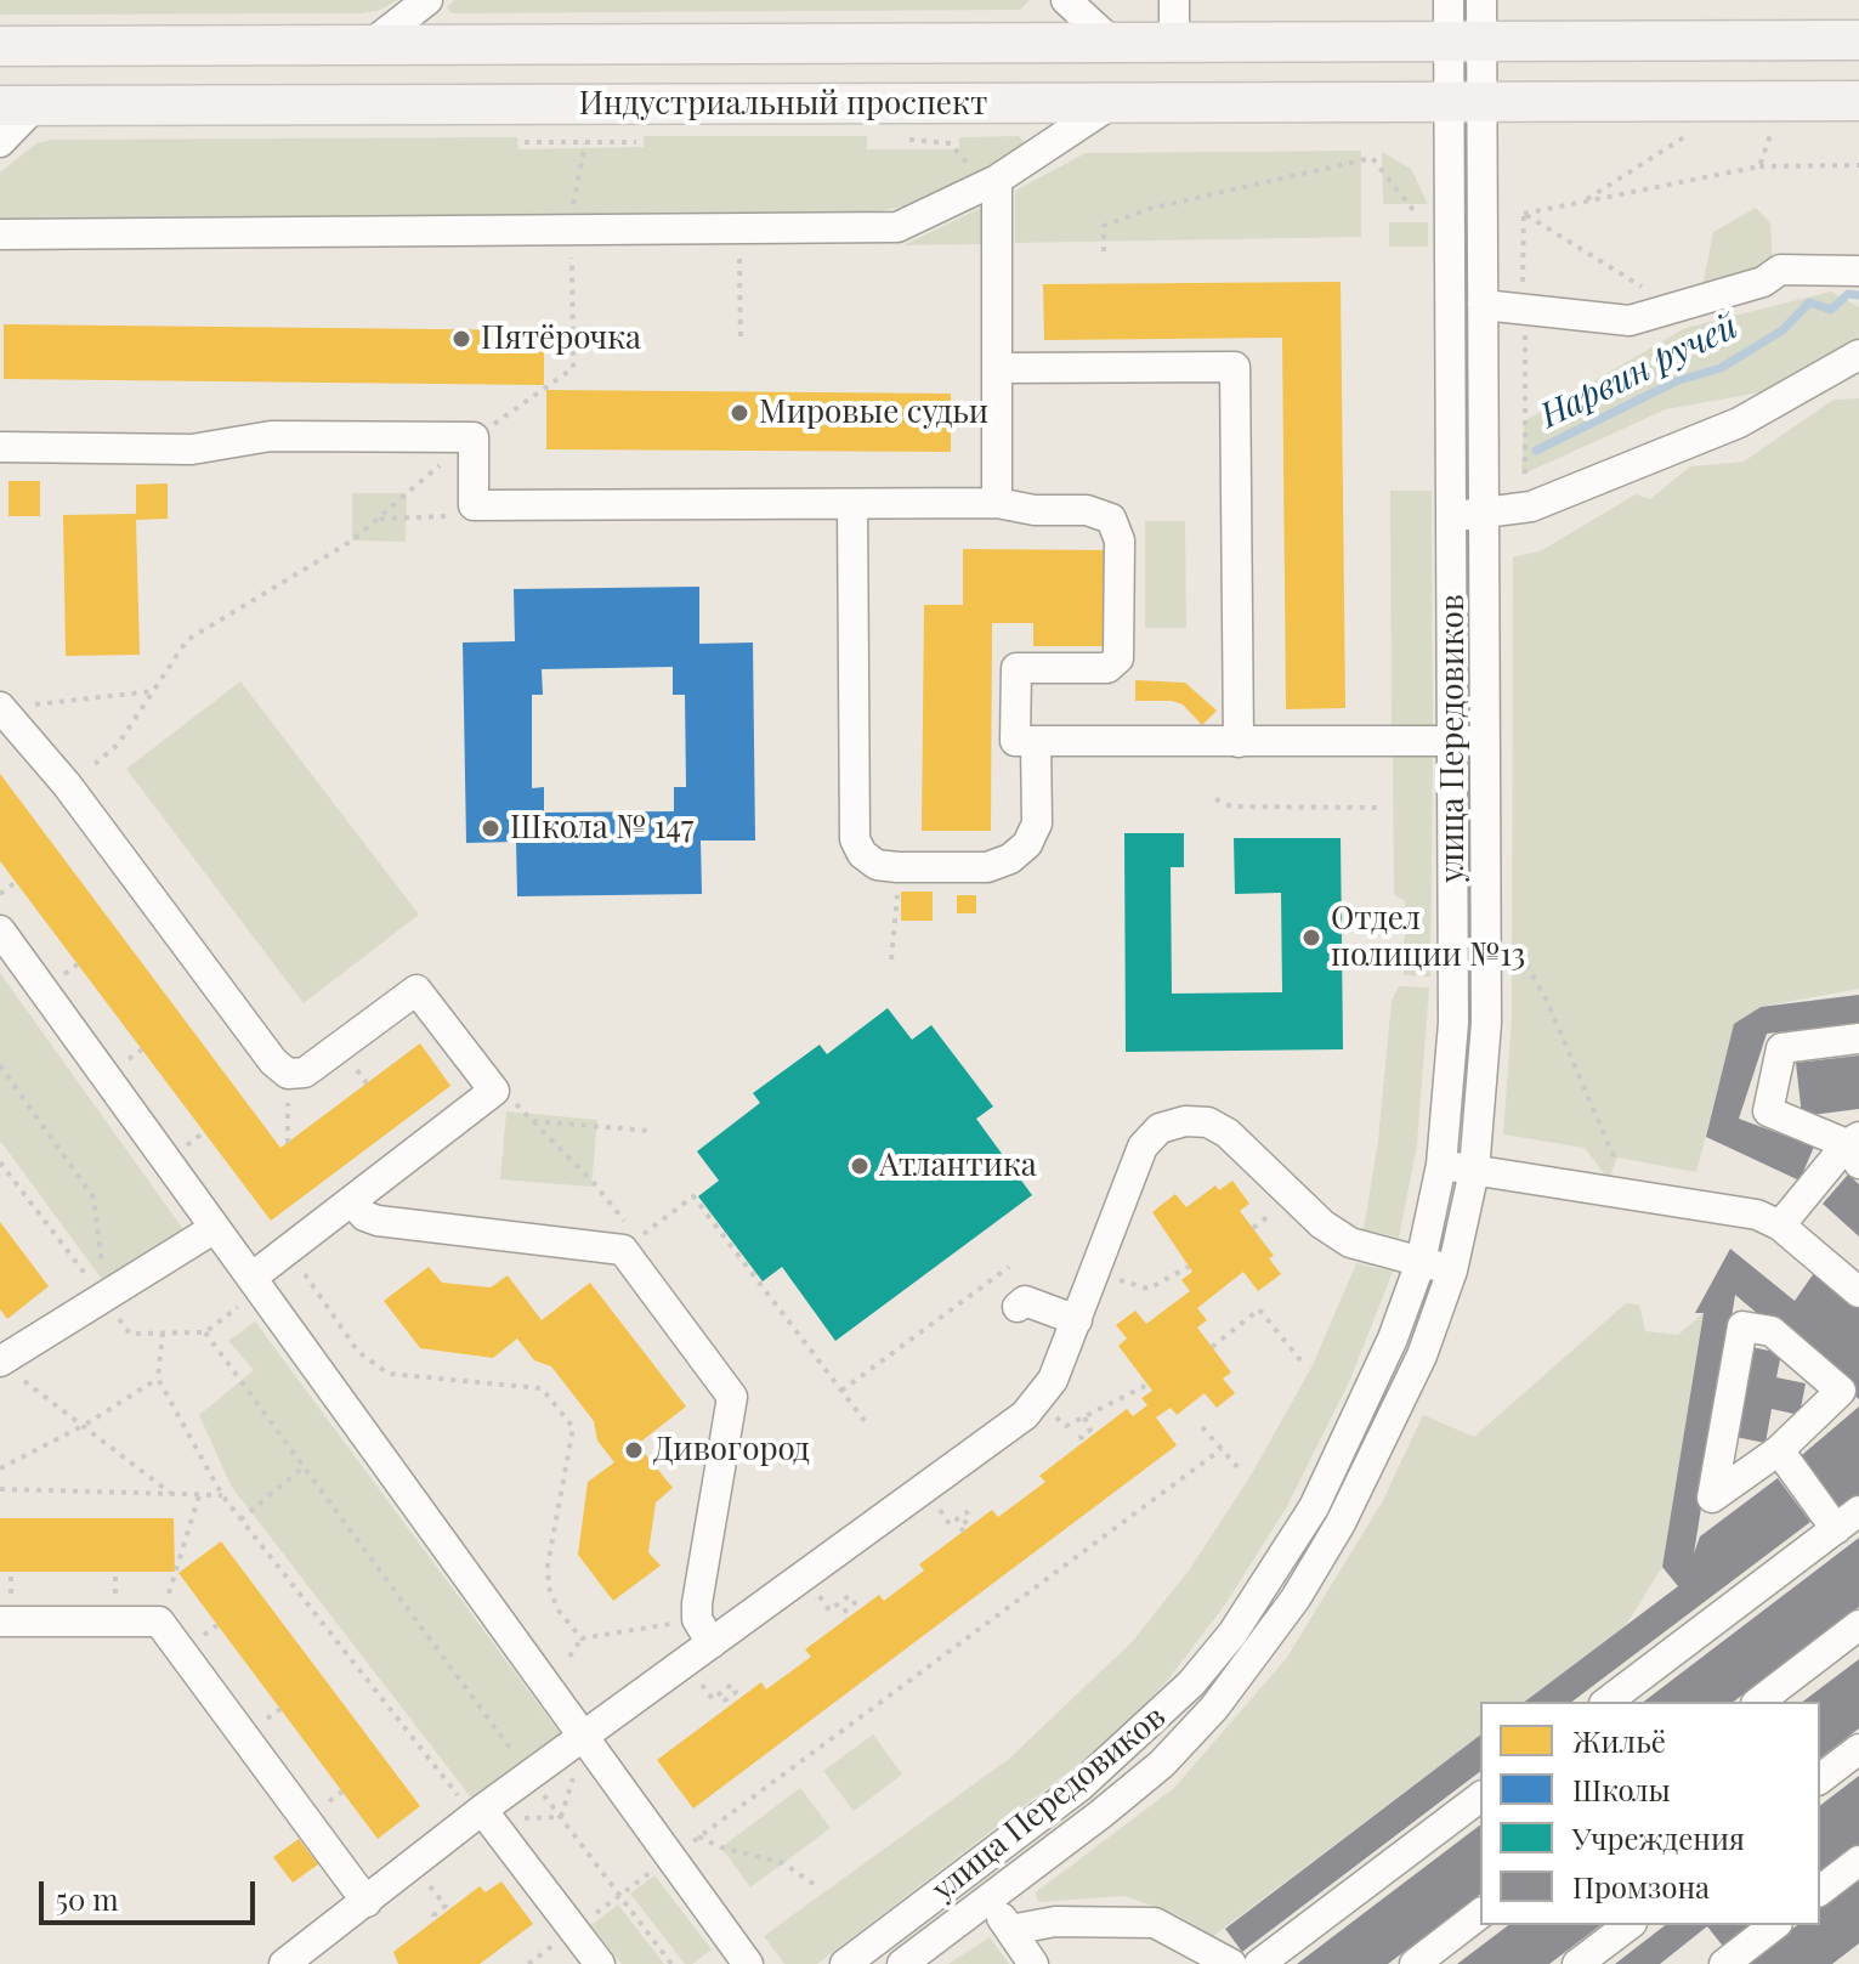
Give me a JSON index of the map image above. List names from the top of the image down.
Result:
{
  "streets": {
    "main road": ["Индустриальный проспект"],
    "street": ["улица Передовиков"]
  },
  "crossings": [
    ["Индустриальный проспект", "улица Передовиков"]
  ],
  "water": ["Нарвин ручей"],
  "places": [
    "Пятёрочка",
    "Мировые судьи",
    "Школа № 147",
    "Отдел полиции №13",
    "Атлантика",
    "Дивогород"
  ],
  "legend": [
    "Жильё",
    "Школы",
    "Учреждения",
    "Промзона"
  ],
  "scale_bar": "50 m"
}
